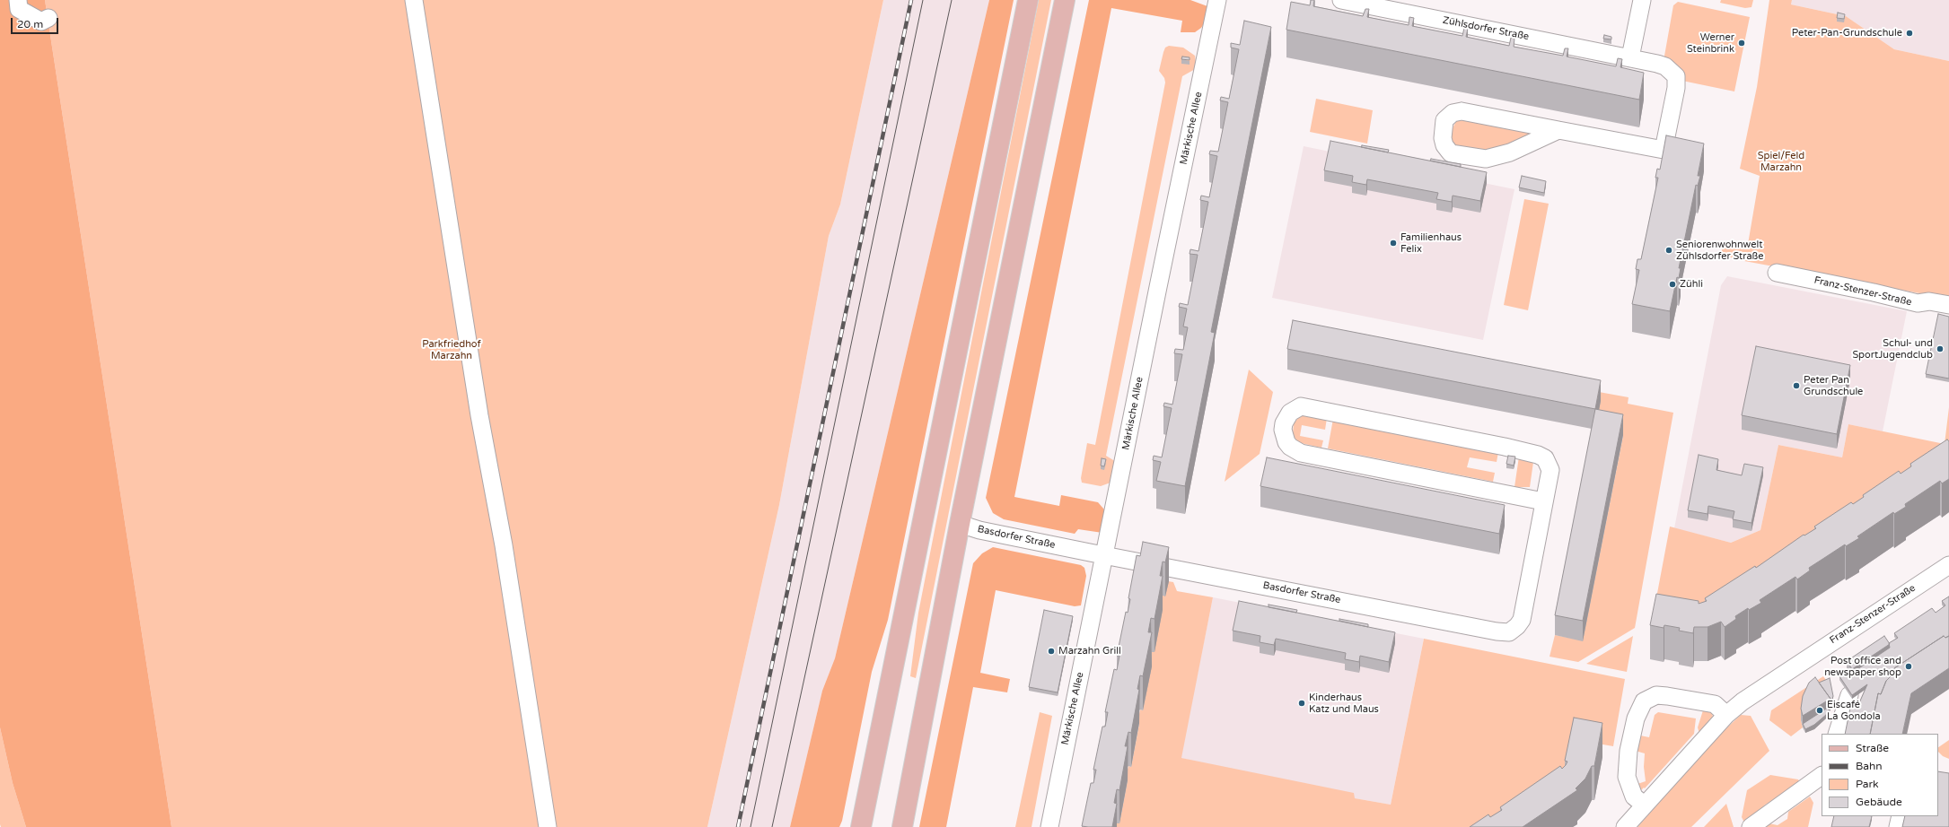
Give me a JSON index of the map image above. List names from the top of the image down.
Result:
{
  "streets": {
    "street": [
      "Zühlsdorfer Straße",
      "Märkische Allee",
      "Franz-Stenzer-Straße",
      "Basdorfer Straße"
    ]
  },
  "crossings": [
    ["Märkische Allee", "Basdorfer Straße"]
  ],
  "parks": ["Spiel/Feld Marzahn", "Parkfriedhof Marzahn"],
  "places": [
    "Peter-Pan-Grundschule",
    "Werner Steinbrink",
    "Familienhaus Felix",
    "Seniorenwohnwelt Zühlsdorfer Straße",
    "Zühli",
    "Schul- und SportJugendclub",
    "Peter Pan Grundschule",
    "Marzahn Grill",
    "Post office and newspaper shop",
    "Kinderhaus Katz und Maus",
    "Eiscafé La Gondola"
  ],
  "legend": [
    "Straße",
    "Bahn",
    "Park",
    "Gebäude"
  ],
  "scale_bar": "20 m"
}
